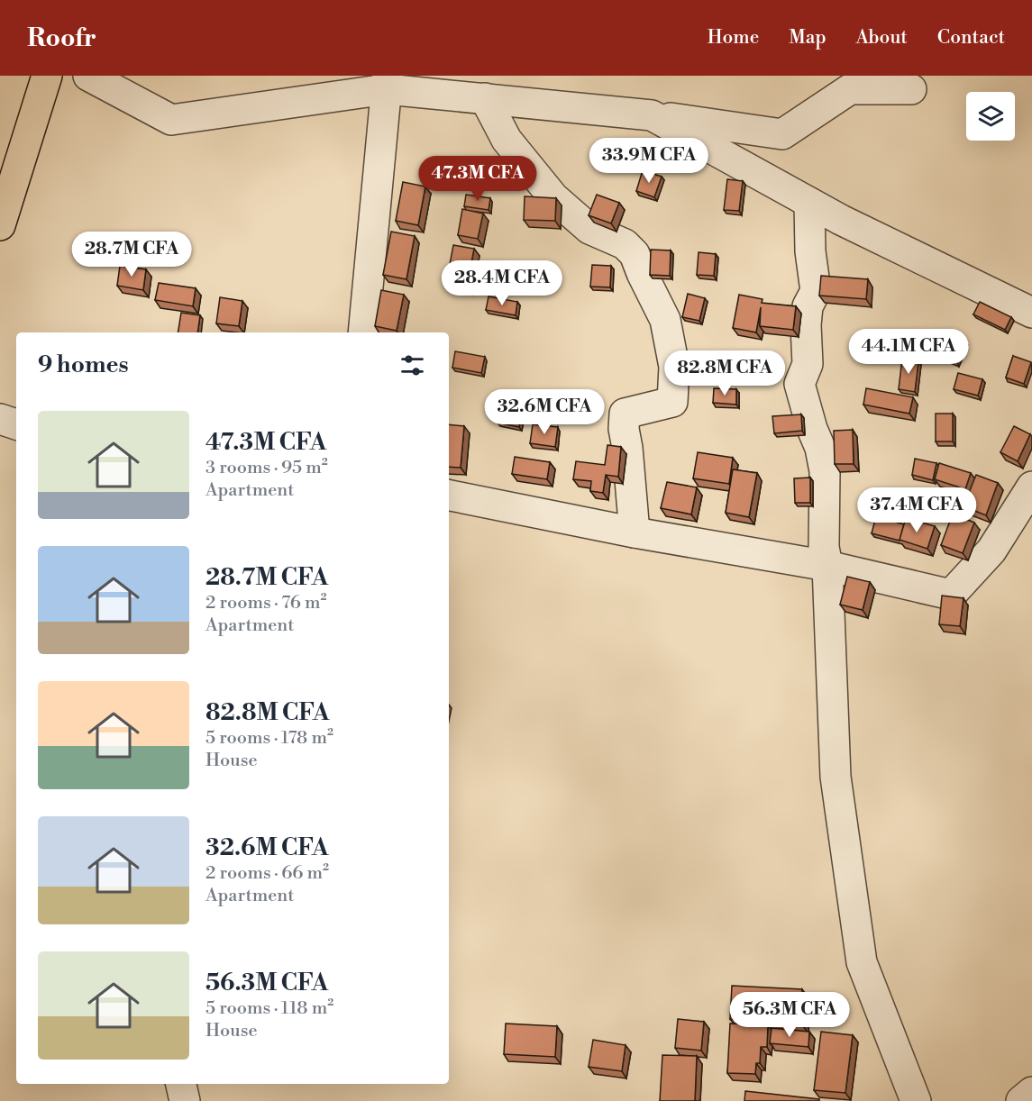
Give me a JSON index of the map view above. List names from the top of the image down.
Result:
{
  "page": {
    "header": "Roofr",
    "nav": [
      "Home",
      "Map",
      "About",
      "Contact"
    ],
    "price": [
      "33.9M CFA",
      "47.3M CFA",
      "28.7M CFA",
      "28.4M CFA",
      "44.1M CFA",
      "82.8M CFA",
      "32.6M CFA",
      "37.4M CFA",
      "56.3M CFA"
    ],
    "heading": "9 homes",
    "list": [
      {
        "name": "47.3M CFA",
        "note": "3 rooms · 95 m² · Apartment"
      },
      {
        "name": "28.7M CFA",
        "note": "2 rooms · 76 m² · Apartment"
      },
      {
        "name": "82.8M CFA",
        "note": "5 rooms · 178 m² · House"
      },
      {
        "name": "32.6M CFA",
        "note": "2 rooms · 66 m² · Apartment"
      },
      {
        "name": "56.3M CFA",
        "note": "5 rooms · 118 m² · House"
      }
    ]
  }
}
